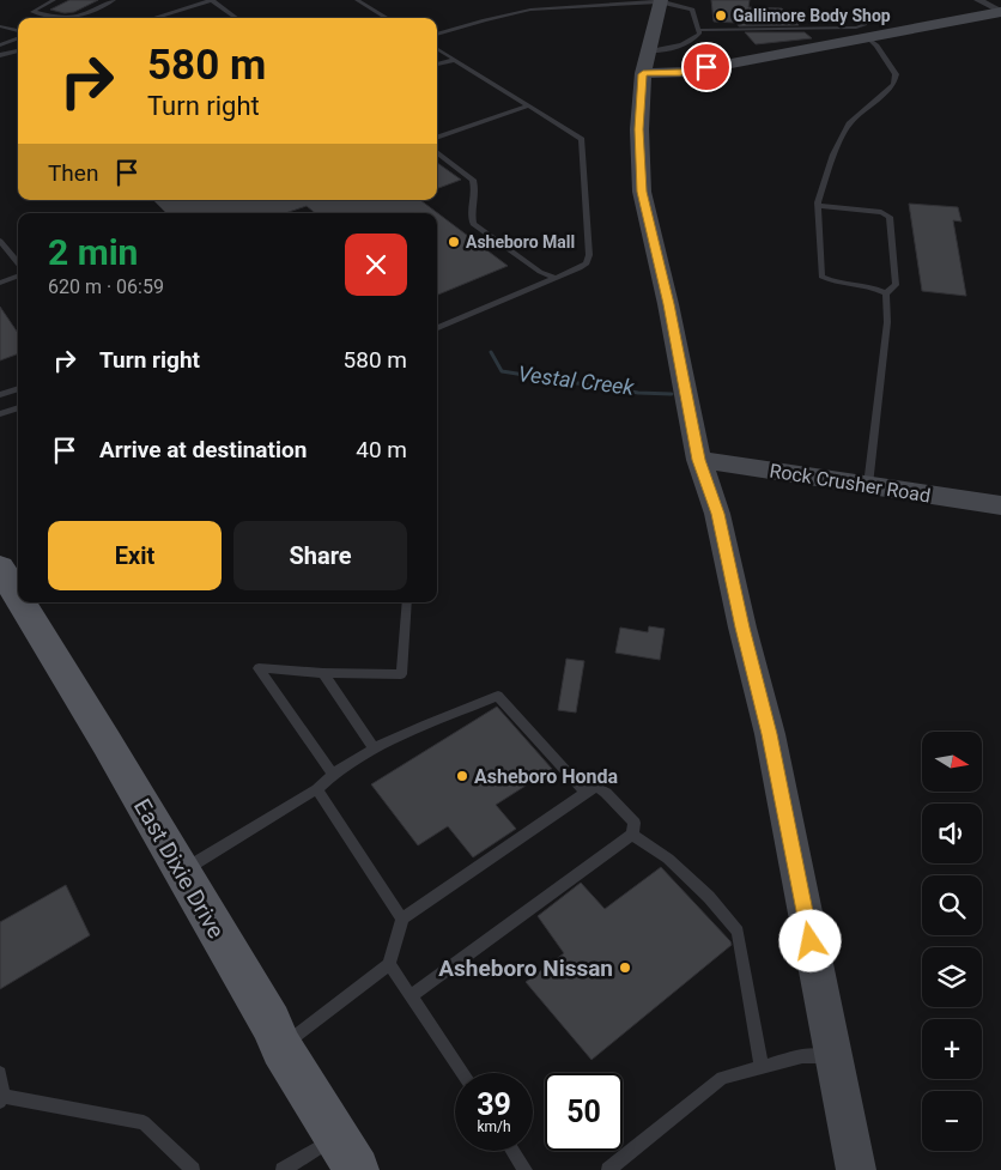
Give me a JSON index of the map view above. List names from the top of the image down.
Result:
{
  "streets": {
    "main road": ["Rock Crusher Road", "East Dixie Drive"]
  },
  "water": ["Vestal Creek"],
  "places": [
    "Gallimore Body Shop",
    "Asheboro Mall",
    "Asheboro Honda",
    "Asheboro Nissan"
  ],
  "north": "right",
  "page": {
    "turn": ["580 m", "Turn right"],
    "then": "Then",
    "heading": ["2 min", "620 m · 06:59"],
    "list": [
      {
        "name": "Turn right",
        "value": "580 m"
      },
      {
        "name": "Arrive at destination",
        "value": "40 m"
      }
    ],
    "buttons": ["Exit", "Share"],
    "map_buttons": ["+", "−"],
    "speed": "39 km/h",
    "limit": "50"
  }
}
